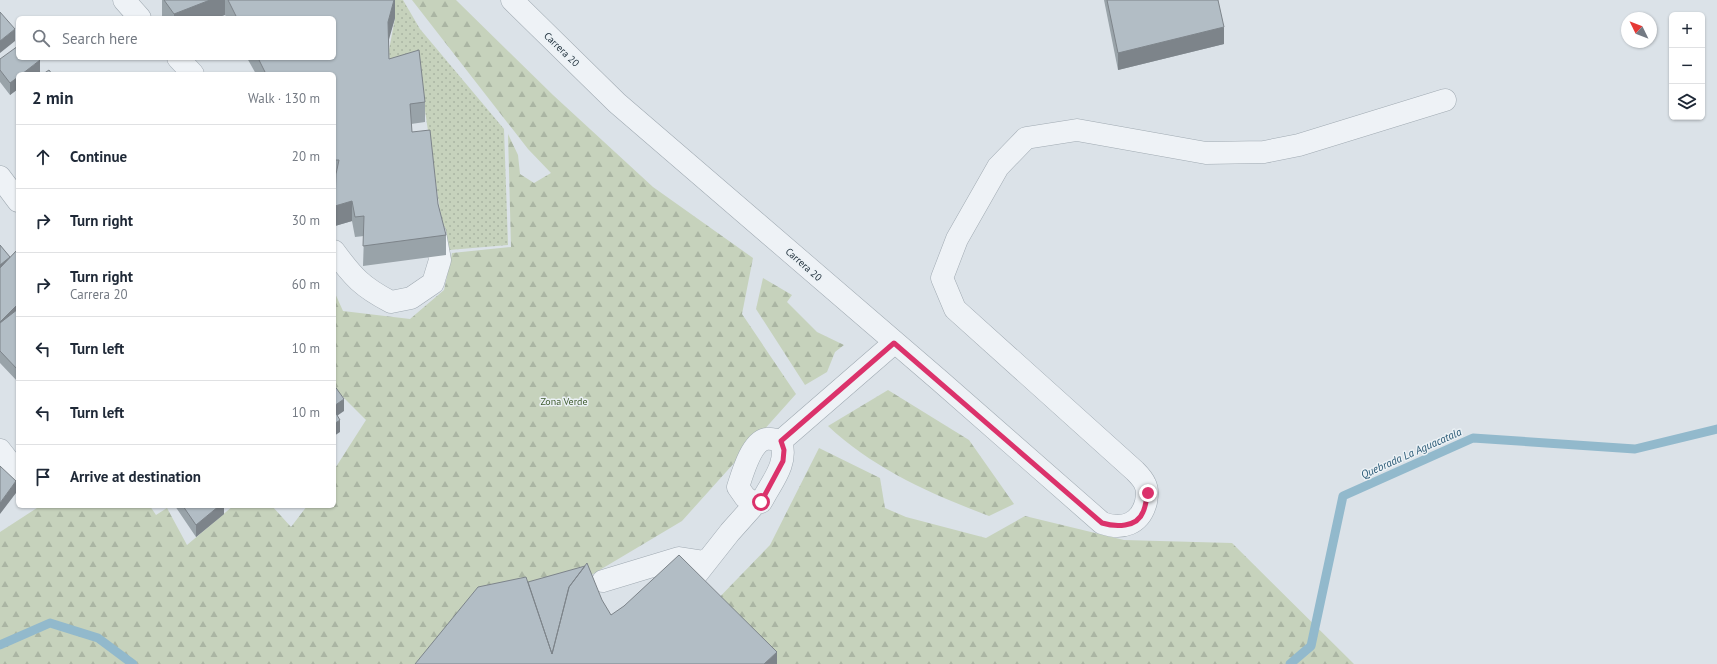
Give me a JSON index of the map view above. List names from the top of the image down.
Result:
{
  "streets": {
    "street": ["Carrera 20"]
  },
  "water": ["Quebrada La Aguacatala"],
  "parks": ["Zona Verde"],
  "north": "top left",
  "page": {
    "map_buttons": ["+", "−"],
    "search": "Search here",
    "heading": ["2 min", "Walk · 130 m"],
    "list": [
      ["Continue", "20 m"],
      ["Turn right", "30 m"],
      ["Turn right", "Carrera 20", "60 m"],
      ["Turn left", "10 m"],
      ["Turn left", "10 m"],
      "Arrive at destination"
    ]
  }
}
